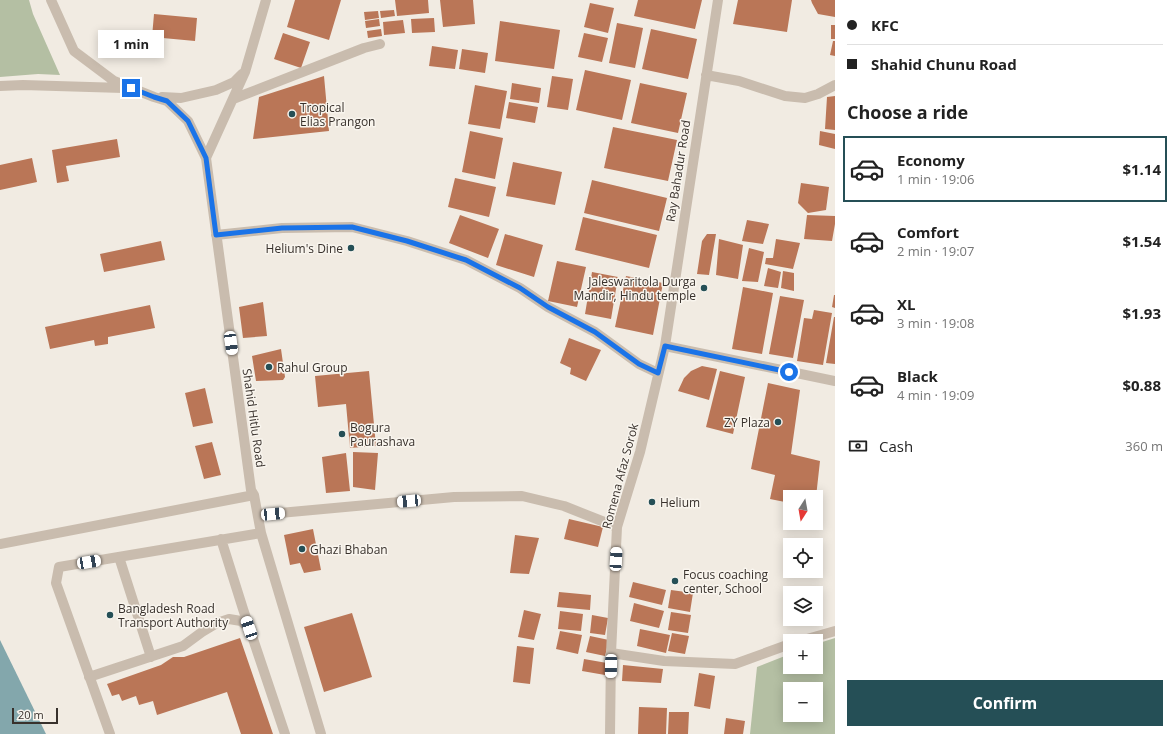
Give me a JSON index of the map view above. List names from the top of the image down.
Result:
{
  "streets": {
    "street": ["Ray Bahadur Road", "Shahid Hitlu Road", "Romena Afaz Sorok"]
  },
  "crossings": [
    ["Ray Bahadur Road", "Romena Afaz Sorok"]
  ],
  "places": [
    "Tropical Elias Prangon",
    "Helium's Dine",
    "Jaleswaritola Durga Mandir, Hindu temple",
    "Rahul Group",
    "ZY Plaza",
    "Bogura Paurashava",
    "Helium",
    "Ghazi Bhaban",
    "Focus coaching center, School",
    "Bangladesh Road Transport Authority"
  ],
  "scale_bar": "20 m",
  "north": "bottom",
  "page": {
    "banner": ["KFC", "Shahid Chunu Road"],
    "bubble": "1 min",
    "heading": "Choose a ride",
    "list": [
      {
        "name": "Economy",
        "note": "1 min · 19:06",
        "value": "$1.14"
      },
      {
        "name": "Comfort",
        "note": "2 min · 19:07",
        "value": "$1.54"
      },
      {
        "name": "XL",
        "note": "3 min · 19:08",
        "value": "$1.93"
      },
      {
        "name": "Black",
        "note": "4 min · 19:09",
        "value": "$0.88"
      }
    ],
    "pay": ["Cash", "360 m"],
    "map_buttons": ["+", "−"],
    "buttons": "Confirm",
    "scale": "20 m"
  }
}
